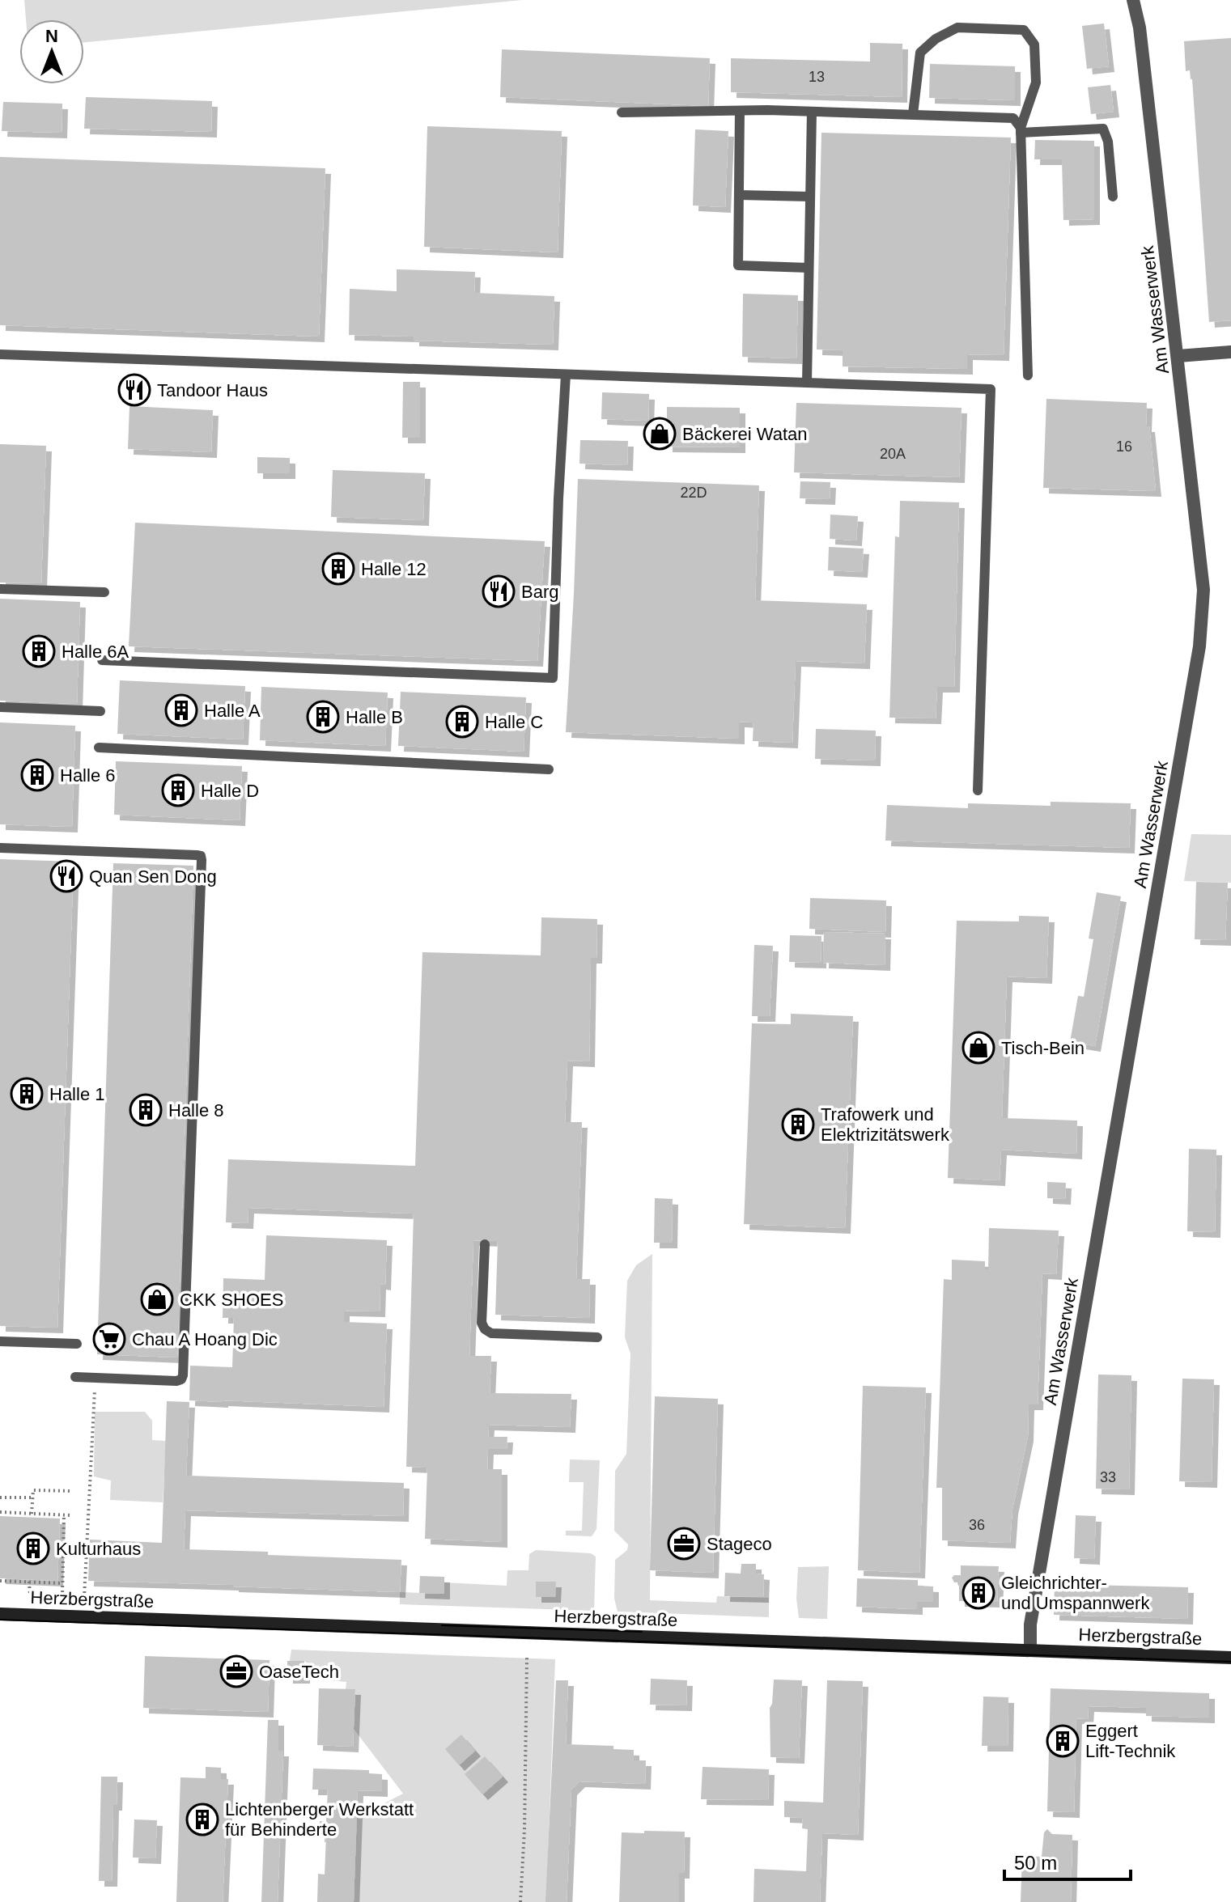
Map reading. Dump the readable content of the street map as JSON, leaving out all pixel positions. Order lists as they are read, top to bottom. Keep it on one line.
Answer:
{"streets":{"street":["Am Wasserwerk","Herzbergstraße"]},"crossings":[["Am Wasserwerk","Herzbergstraße"]],"places":{"restaurant":["Tandoor Haus","Barg","Quan Sen Dong"],"shop":["Bäckerei Watan","Tisch-Bein","CKK SHOES"],"building":["Halle 12","Halle 6A","Halle A","Halle B","Halle C","Halle 6","Halle D","Halle 1","Halle 8","Trafowerk und Elektrizitätswerk","Kulturhaus","Gleichrichter- und Umspannwerk","Eggert Lift-Technik","Lichtenberger Werkstatt für Behinderte"],"supermarket":["Chau A Hoang Dic"],"office":["Stageco","OaseTech"]},"house_numbers":["13","16","20A","22D","33","36"],"scale_bar":"50 m","north":"top"}
